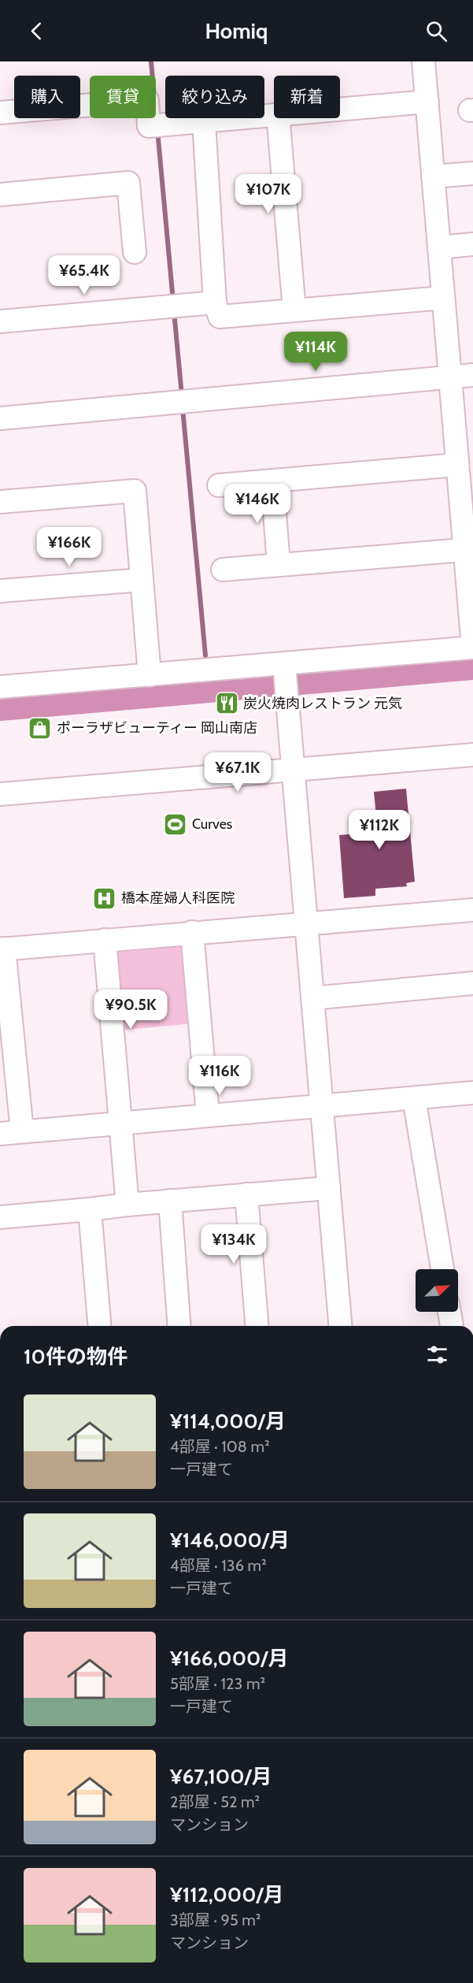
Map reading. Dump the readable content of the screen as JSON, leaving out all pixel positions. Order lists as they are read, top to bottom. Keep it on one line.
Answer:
{"places":{"restaurant":["炭火焼肉レストラン 元気"],"shop":["ポーラザビューティー 岡山南店"],"sports":["Curves"],"hospital":["橋本産婦人科医院"]},"north":"top right","page":{"header":"Homiq","chip":["購入","賃貸","絞り込み","新着"],"price":["¥107K","¥65.4K","¥114K","¥146K","¥166K","¥67.1K","¥112K","¥90.5K","¥116K","¥134K"],"heading":"10件の物件","list":[{"name":"¥114,000/月","note":"4部屋 · 108 m² · 一戸建て"},{"name":"¥146,000/月","note":"4部屋 · 136 m² · 一戸建て"},{"name":"¥166,000/月","note":"5部屋 · 123 m² · 一戸建て"},{"name":"¥67,100/月","note":"2部屋 · 52 m² · マンション"},{"name":"¥112,000/月","note":"3部屋 · 95 m² · マンション"}]}}
